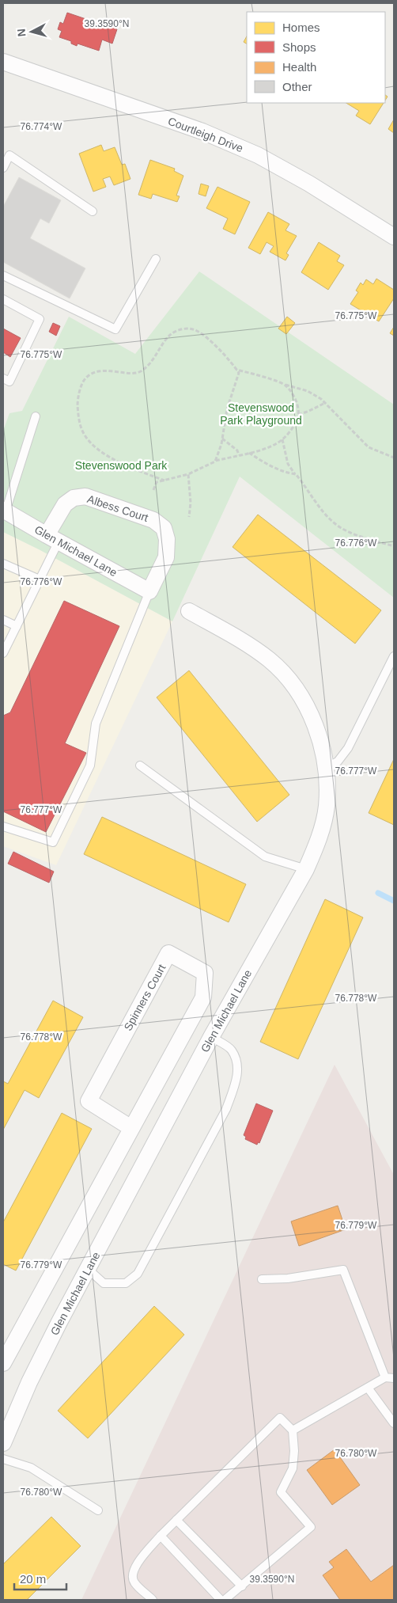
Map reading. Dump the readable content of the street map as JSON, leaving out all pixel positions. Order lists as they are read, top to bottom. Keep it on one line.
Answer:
{"streets":{"street":["Courtleigh Drive","Albess Court","Glen Michael Lane","Spinners Court"]},"crossings":[["Albess Court","Glen Michael Lane"]],"parks":["Stevenswood Park Playground","Stevenswood Park"],"legend":["Homes","Shops","Health","Other"],"scale_bar":"20 m","north":"left","coordinates":["39.3590°N","76.774°W","76.775°W","76.776°W","76.777°W","76.778°W","76.779°W","76.780°W"]}
